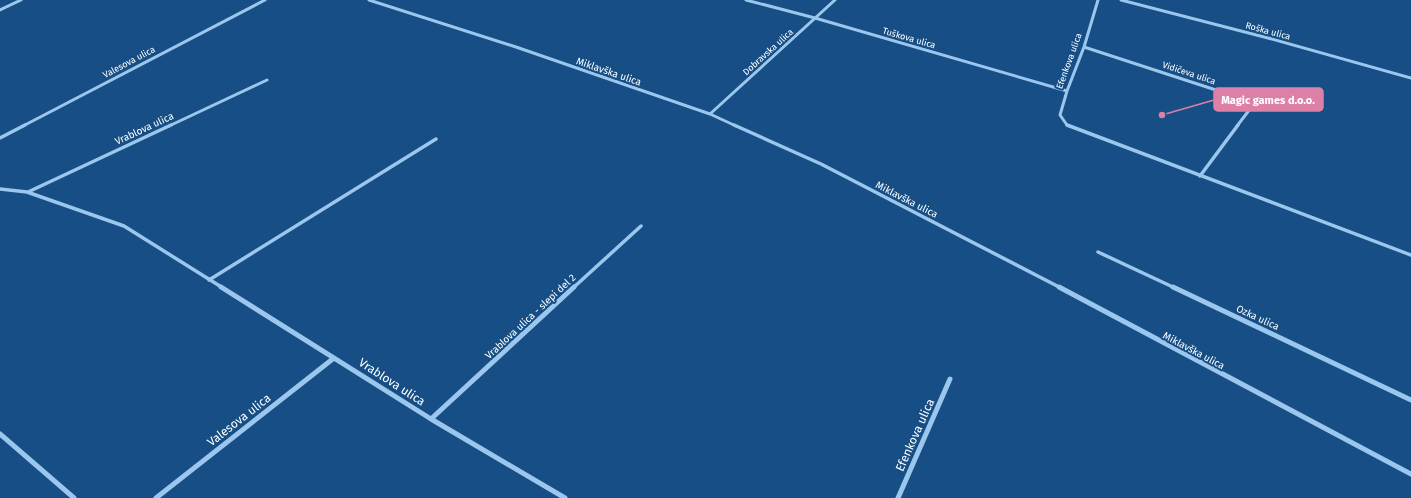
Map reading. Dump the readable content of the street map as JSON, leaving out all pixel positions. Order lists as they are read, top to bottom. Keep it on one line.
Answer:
{"streets":{"street":["Roška ulica","Tuškova ulica","Dobravska ulica","Efenkova ulica","Valesova ulica","Miklavška ulica","Vidičeva ulica","Vrablova ulica","Vrablova ulica - slepi del 2","Ozka ulica"]},"crossings":[["Tuškova ulica","Dobravska ulica"],["Tuškova ulica","Efenkova ulica"],["Dobravska ulica","Miklavška ulica"],["Efenkova ulica","Vidičeva ulica"],["Valesova ulica","Vrablova ulica"],["Vrablova ulica","Vrablova ulica - slepi del 2"]],"places":["Magic games d.o.o."]}
